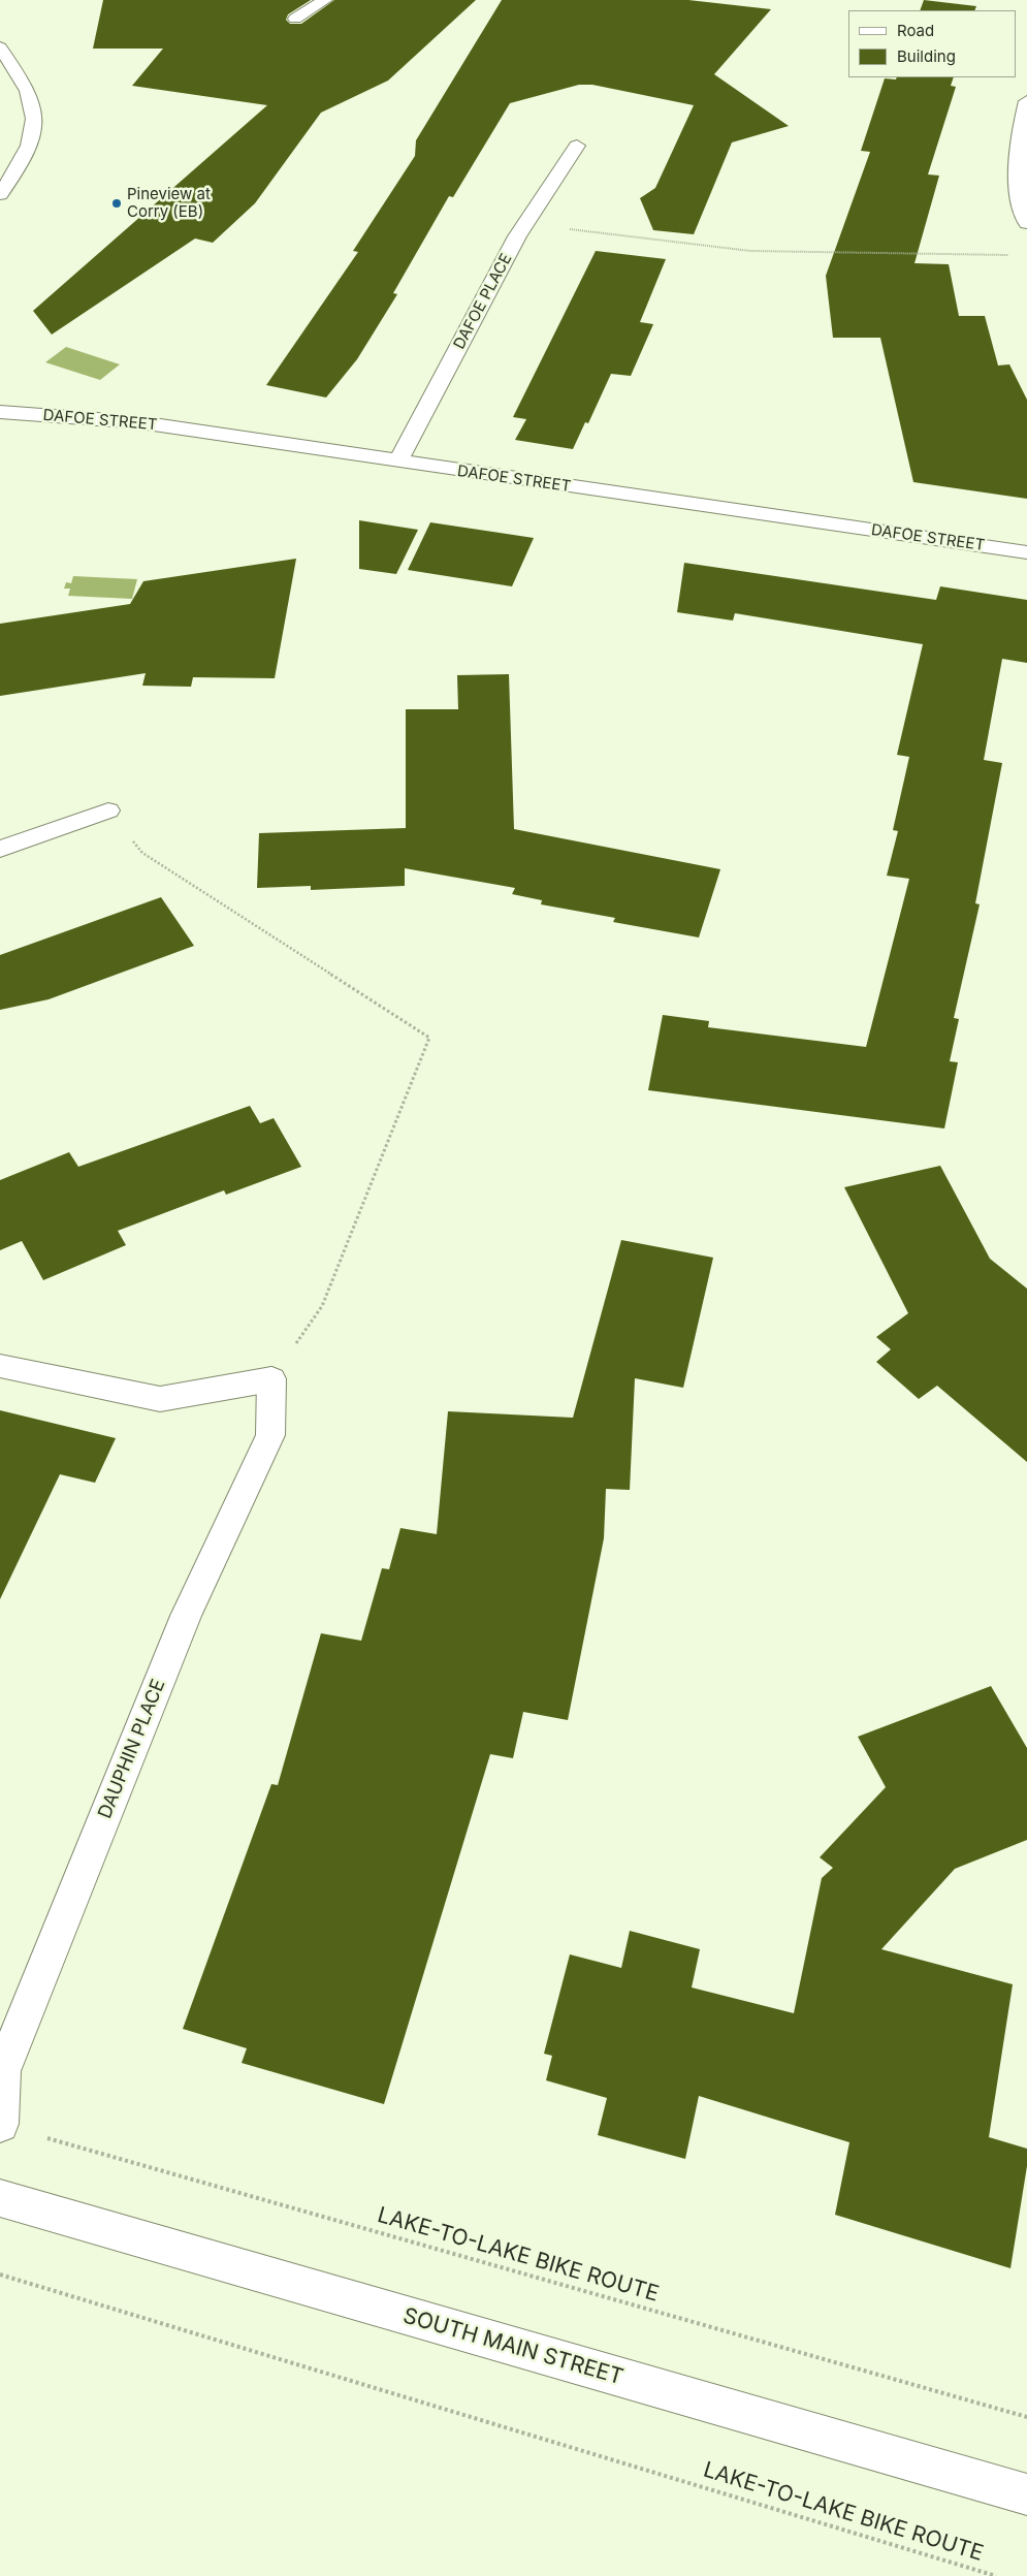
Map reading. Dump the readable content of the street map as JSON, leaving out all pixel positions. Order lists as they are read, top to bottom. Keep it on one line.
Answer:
{"streets":{"street":["DAFOE PLACE","DAFOE STREET","DAUPHIN PLACE","SOUTH MAIN STREET"],"path":["LAKE-TO-LAKE BIKE ROUTE"]},"crossings":[["DAFOE PLACE","DAFOE STREET"]],"places":["Pineview at Corry (EB)"],"legend":["Road","Building"]}
